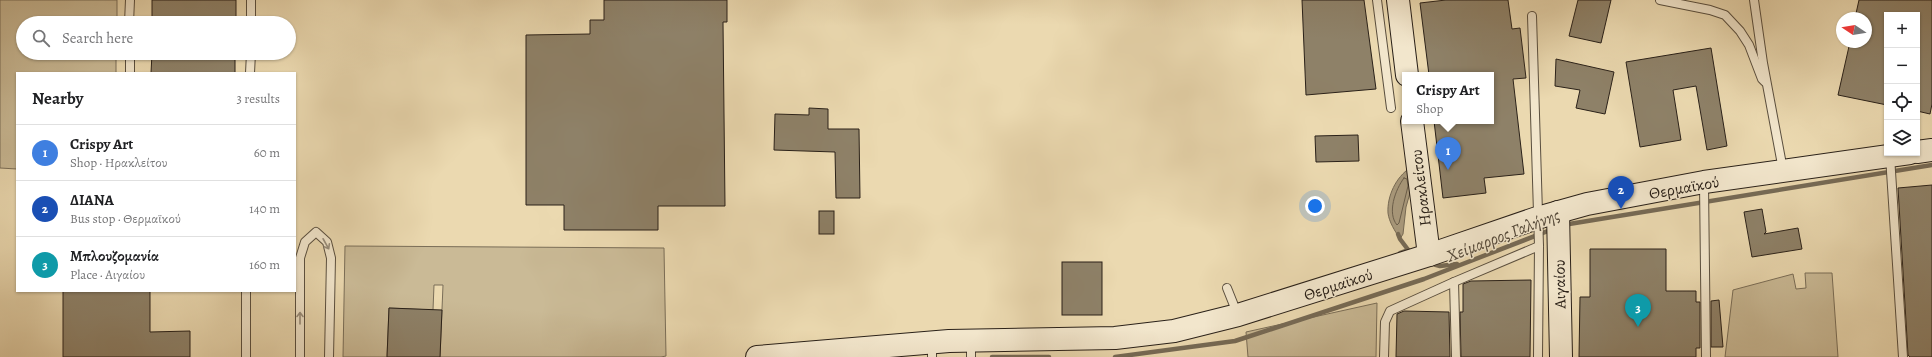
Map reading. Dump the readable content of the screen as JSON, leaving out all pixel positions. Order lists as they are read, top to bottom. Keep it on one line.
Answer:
{"streets":{"street":["Θερμαϊκού","Ηρακλείτου","Αιγαίου"]},"crossings":[["Θερμαϊκού","Ηρακλείτου"],["Θερμαϊκού","Αιγαίου"]],"water":["Χείμαρρος Γαλήνης"],"north":"left","page":{"map_buttons":["+","−"],"search":"Search here","popup":["Crispy Art","Shop"],"heading":["Nearby","3 results"],"list":[{"mark":"1","name":"Crispy Art","note":"Shop · Ηρακλείτου","value":"60 m"},{"mark":"2","name":"ΔΙΑΝΑ","note":"Bus stop · Θερμαϊκού","value":"140 m"},{"mark":"3","name":"Μπλουζομανία","note":"Place · Αιγαίου","value":"160 m"}],"pins":["1","2","3"]}}
